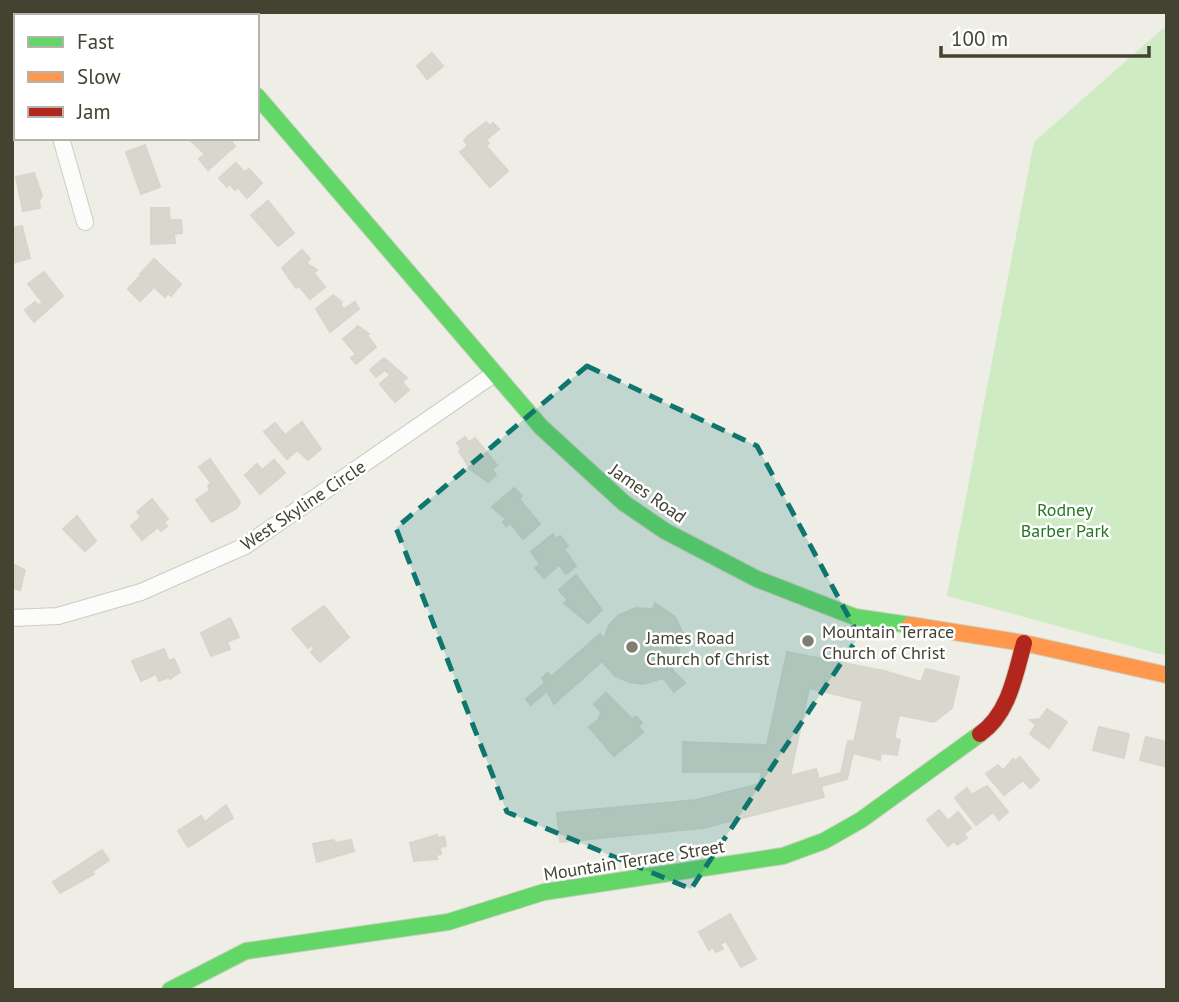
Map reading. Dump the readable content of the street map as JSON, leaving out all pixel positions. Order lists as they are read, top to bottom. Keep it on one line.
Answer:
{"streets":{"main road":["James Road","Mountain Terrace Street"],"street":["West Skyline Circle"]},"crossings":[["James Road","West Skyline Circle"],["James Road","Mountain Terrace Street"]],"parks":["Rodney Barber Park"],"places":["Mountain Terrace Church of Christ","James Road Church of Christ"],"legend":["Fast","Slow","Jam"],"scale_bar":"100 m"}
